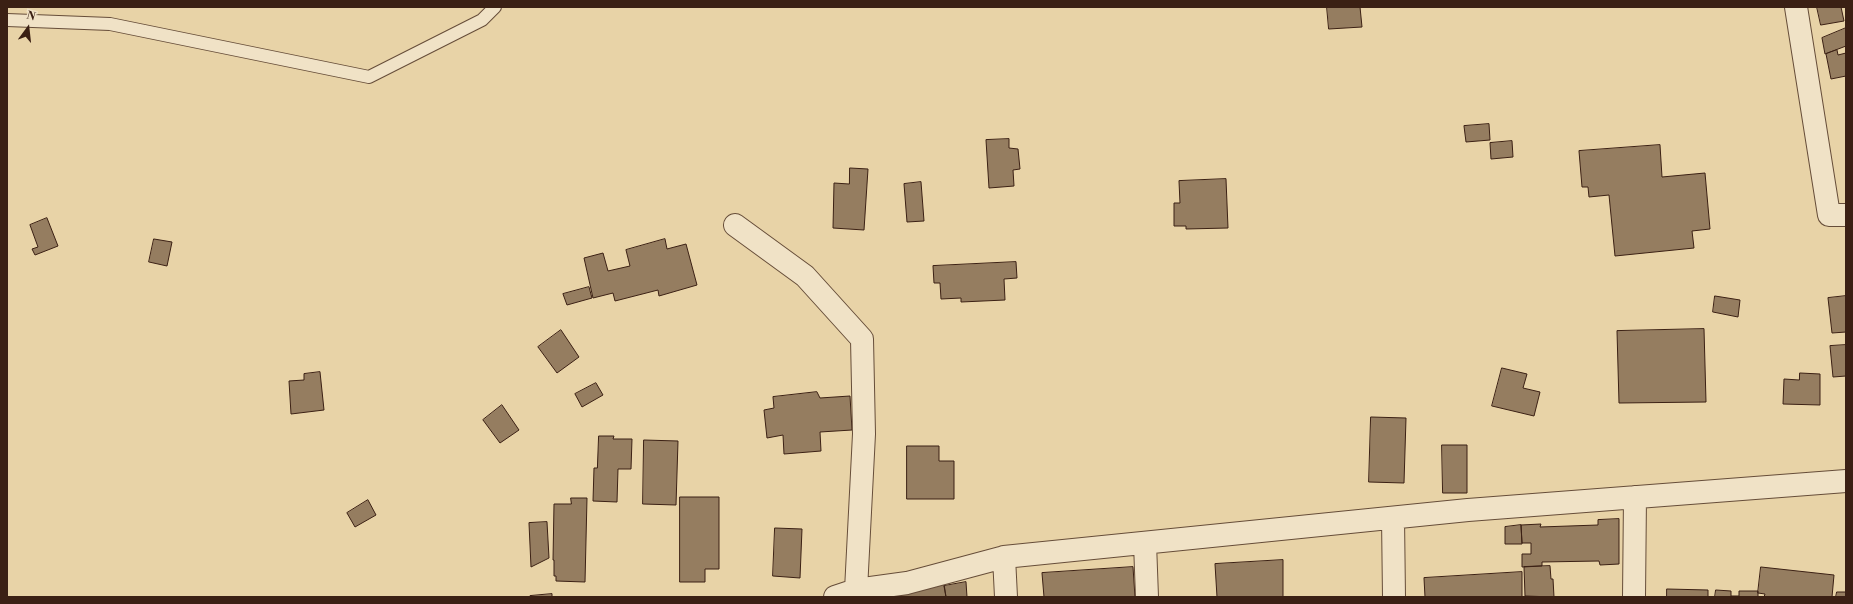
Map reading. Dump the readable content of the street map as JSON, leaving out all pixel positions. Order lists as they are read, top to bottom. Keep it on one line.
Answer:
{"north":"top"}
